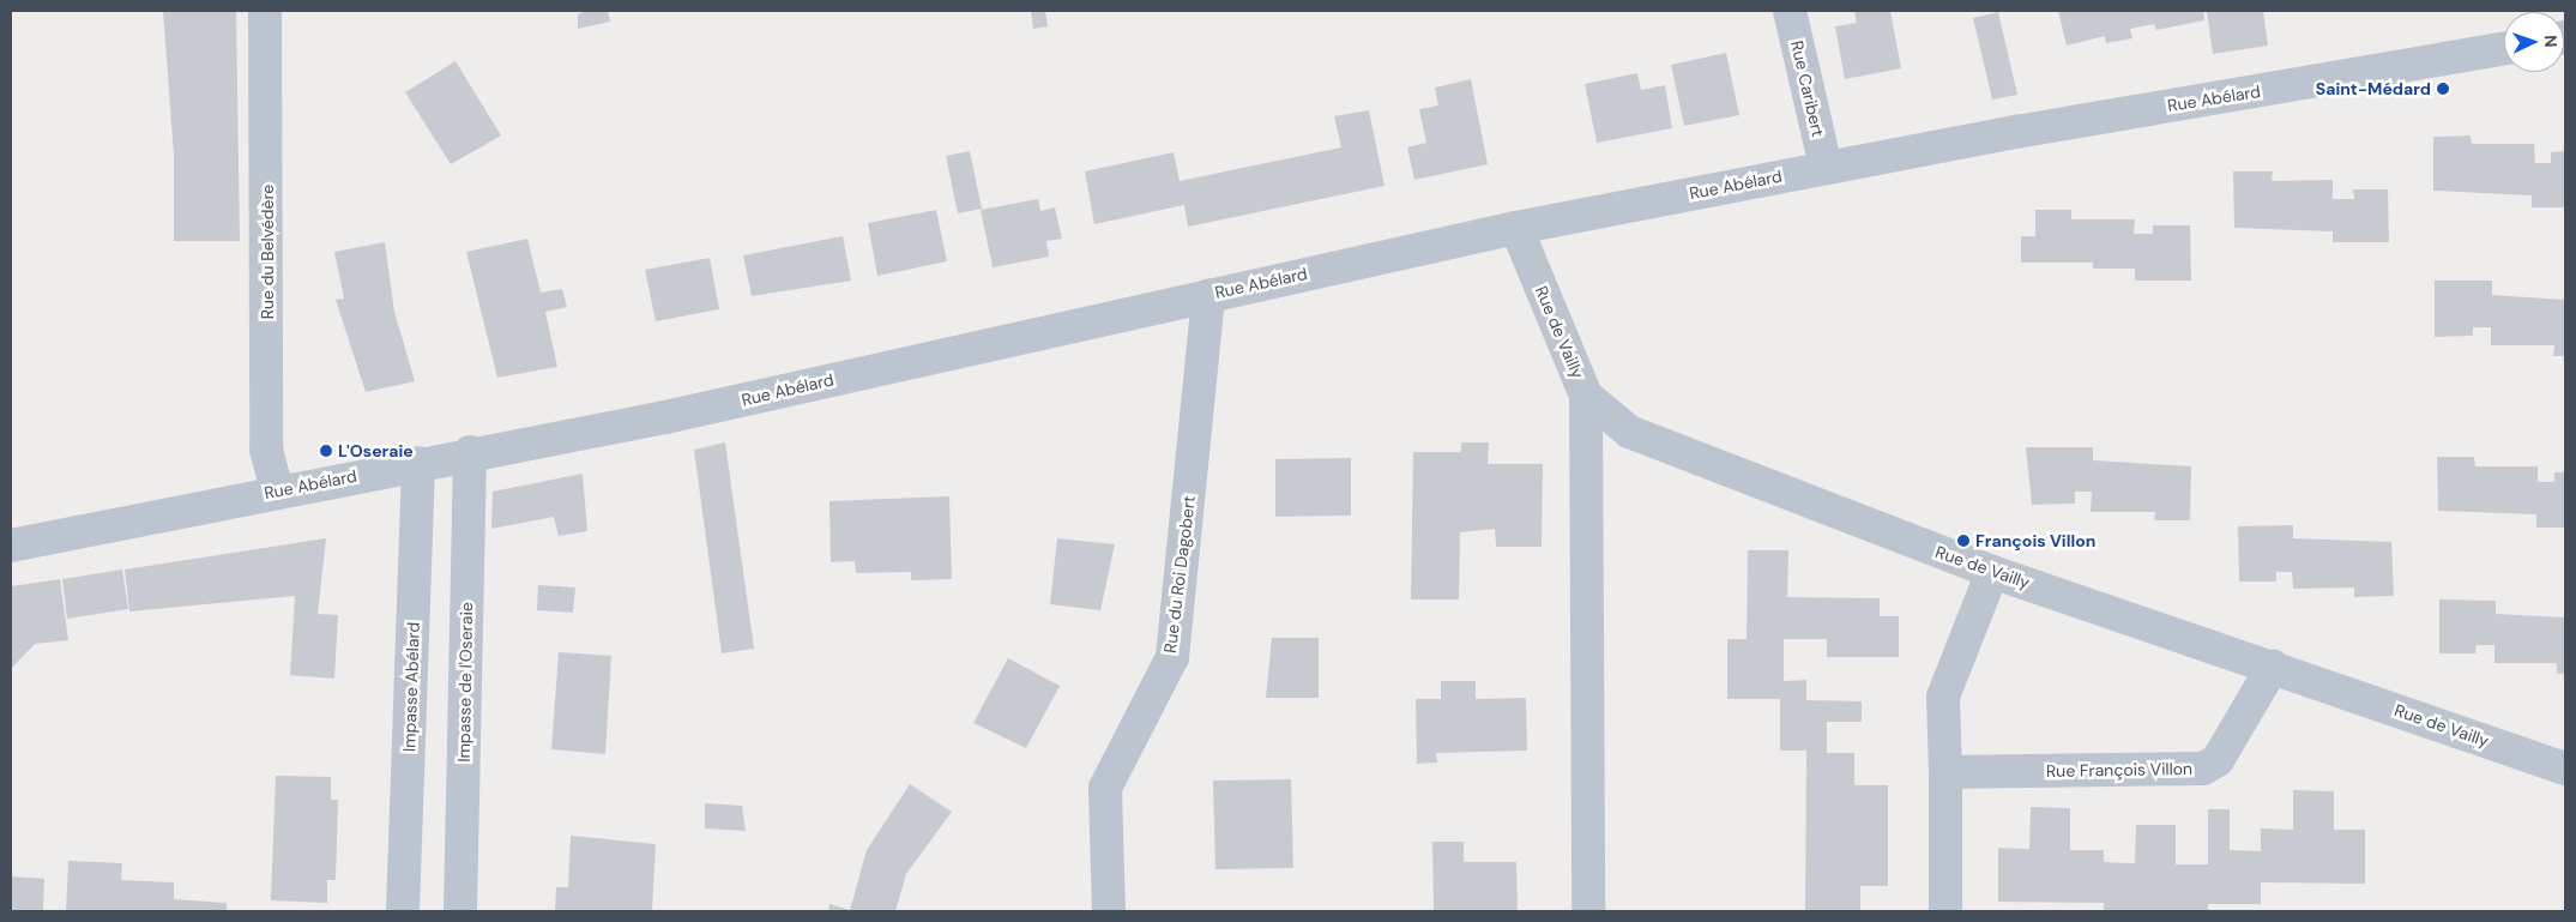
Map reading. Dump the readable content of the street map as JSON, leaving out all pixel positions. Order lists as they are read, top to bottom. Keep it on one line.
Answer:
{"streets":{"street":["Rue Caribert","Rue Abélard","Rue du Belvédère","Rue de Vailly","Rue du Roi Dagobert","Impasse de l'Oseraie","Impasse Abélard","Rue François Villon"]},"crossings":[["Rue Caribert","Rue Abélard"],["Rue Abélard","Rue du Belvédère"],["Rue Abélard","Rue de Vailly"],["Rue Abélard","Rue du Roi Dagobert"],["Rue Abélard","Impasse de l'Oseraie"],["Rue Abélard","Impasse Abélard"],["Rue de Vailly","Rue François Villon"]],"places":["Saint-Médard","L'Oseraie","François Villon"],"north":"right"}
